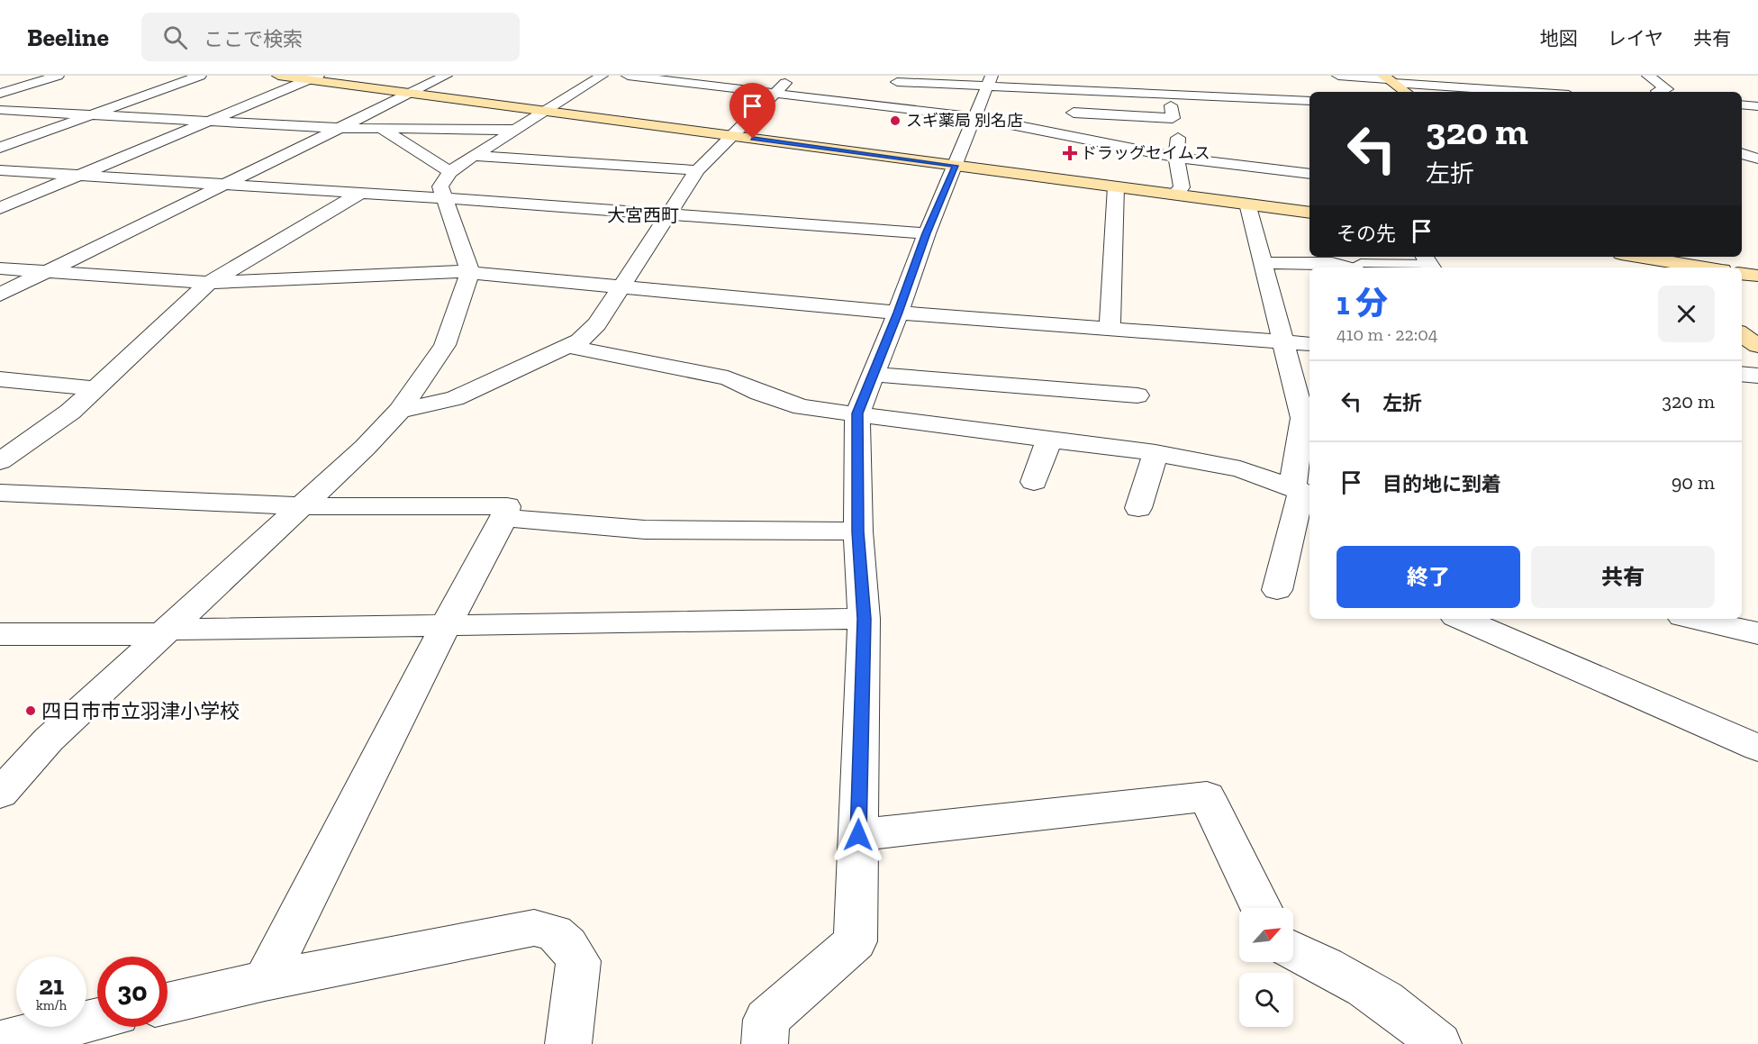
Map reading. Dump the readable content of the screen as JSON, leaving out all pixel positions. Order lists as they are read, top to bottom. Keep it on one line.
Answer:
{"districts":["大宮西町"],"places":{"other":["スギ薬局 別名店","四日市市立羽津小学校"],"health":["ドラッグセイムス"]},"north":"top right","page":{"header":"Beeline","search":"ここで検索","nav":["地図","レイヤ","共有"],"turn":["320 m","左折"],"then":"その先","heading":["1 分","410 m · 22:04"],"list":[{"name":"左折","value":"320 m"},{"name":"目的地に到着","value":"90 m"}],"buttons":["終了","共有"],"speed":"21 km/h","limit":"30"}}
